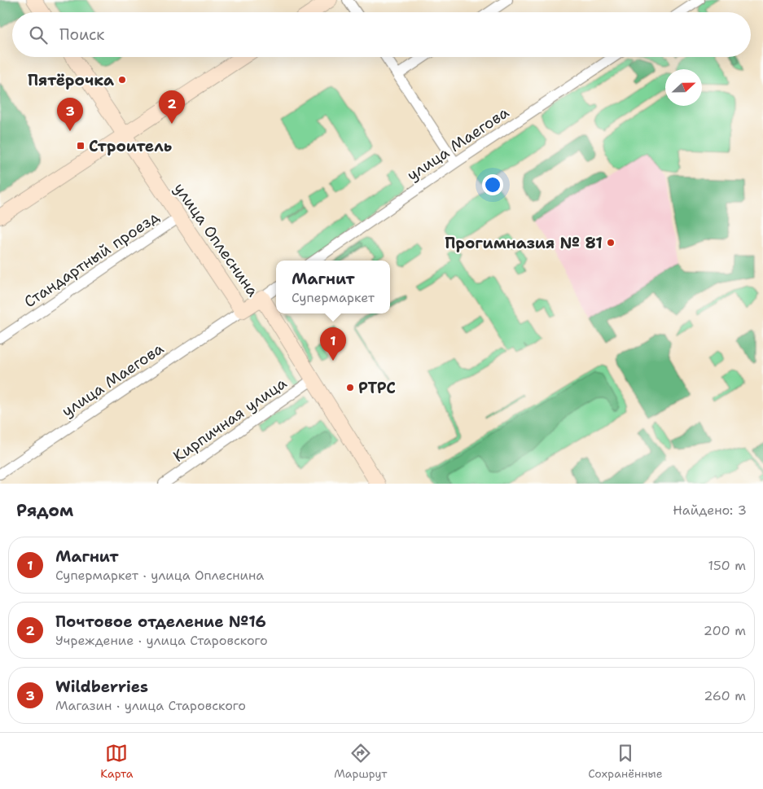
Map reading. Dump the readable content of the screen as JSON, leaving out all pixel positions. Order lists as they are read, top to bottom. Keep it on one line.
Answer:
{"streets":{"street":["улица Маегова","улица Оплеснина","Стандартный проезд","Кирпичная улица"]},"crossings":[["улица Маегова","улица Оплеснина"],["улица Оплеснина","Стандартный проезд"],["улица Оплеснина","Кирпичная улица"]],"places":{"other":["Пятёрочка","Прогимназия № 81","РТРС"],"transit":["Строитель"]},"north":"right","page":{"search":"Поиск","pins":["2","3","1"],"popup":["Магнит","Супермаркет"],"heading":["Рядом","Найдено: 3"],"list":[{"mark":"1","name":"Магнит","note":"Супермаркет · улица Оплеснина","value":"150 m"},{"mark":"2","name":"Почтовое отделение №16","note":"Учреждение · улица Старовского","value":"200 m"},{"mark":"3","name":"Wildberries","note":"Магазин · улица Старовского","value":"260 m"}],"nav":["Карта","Маршрут","Сохранённые"]}}
